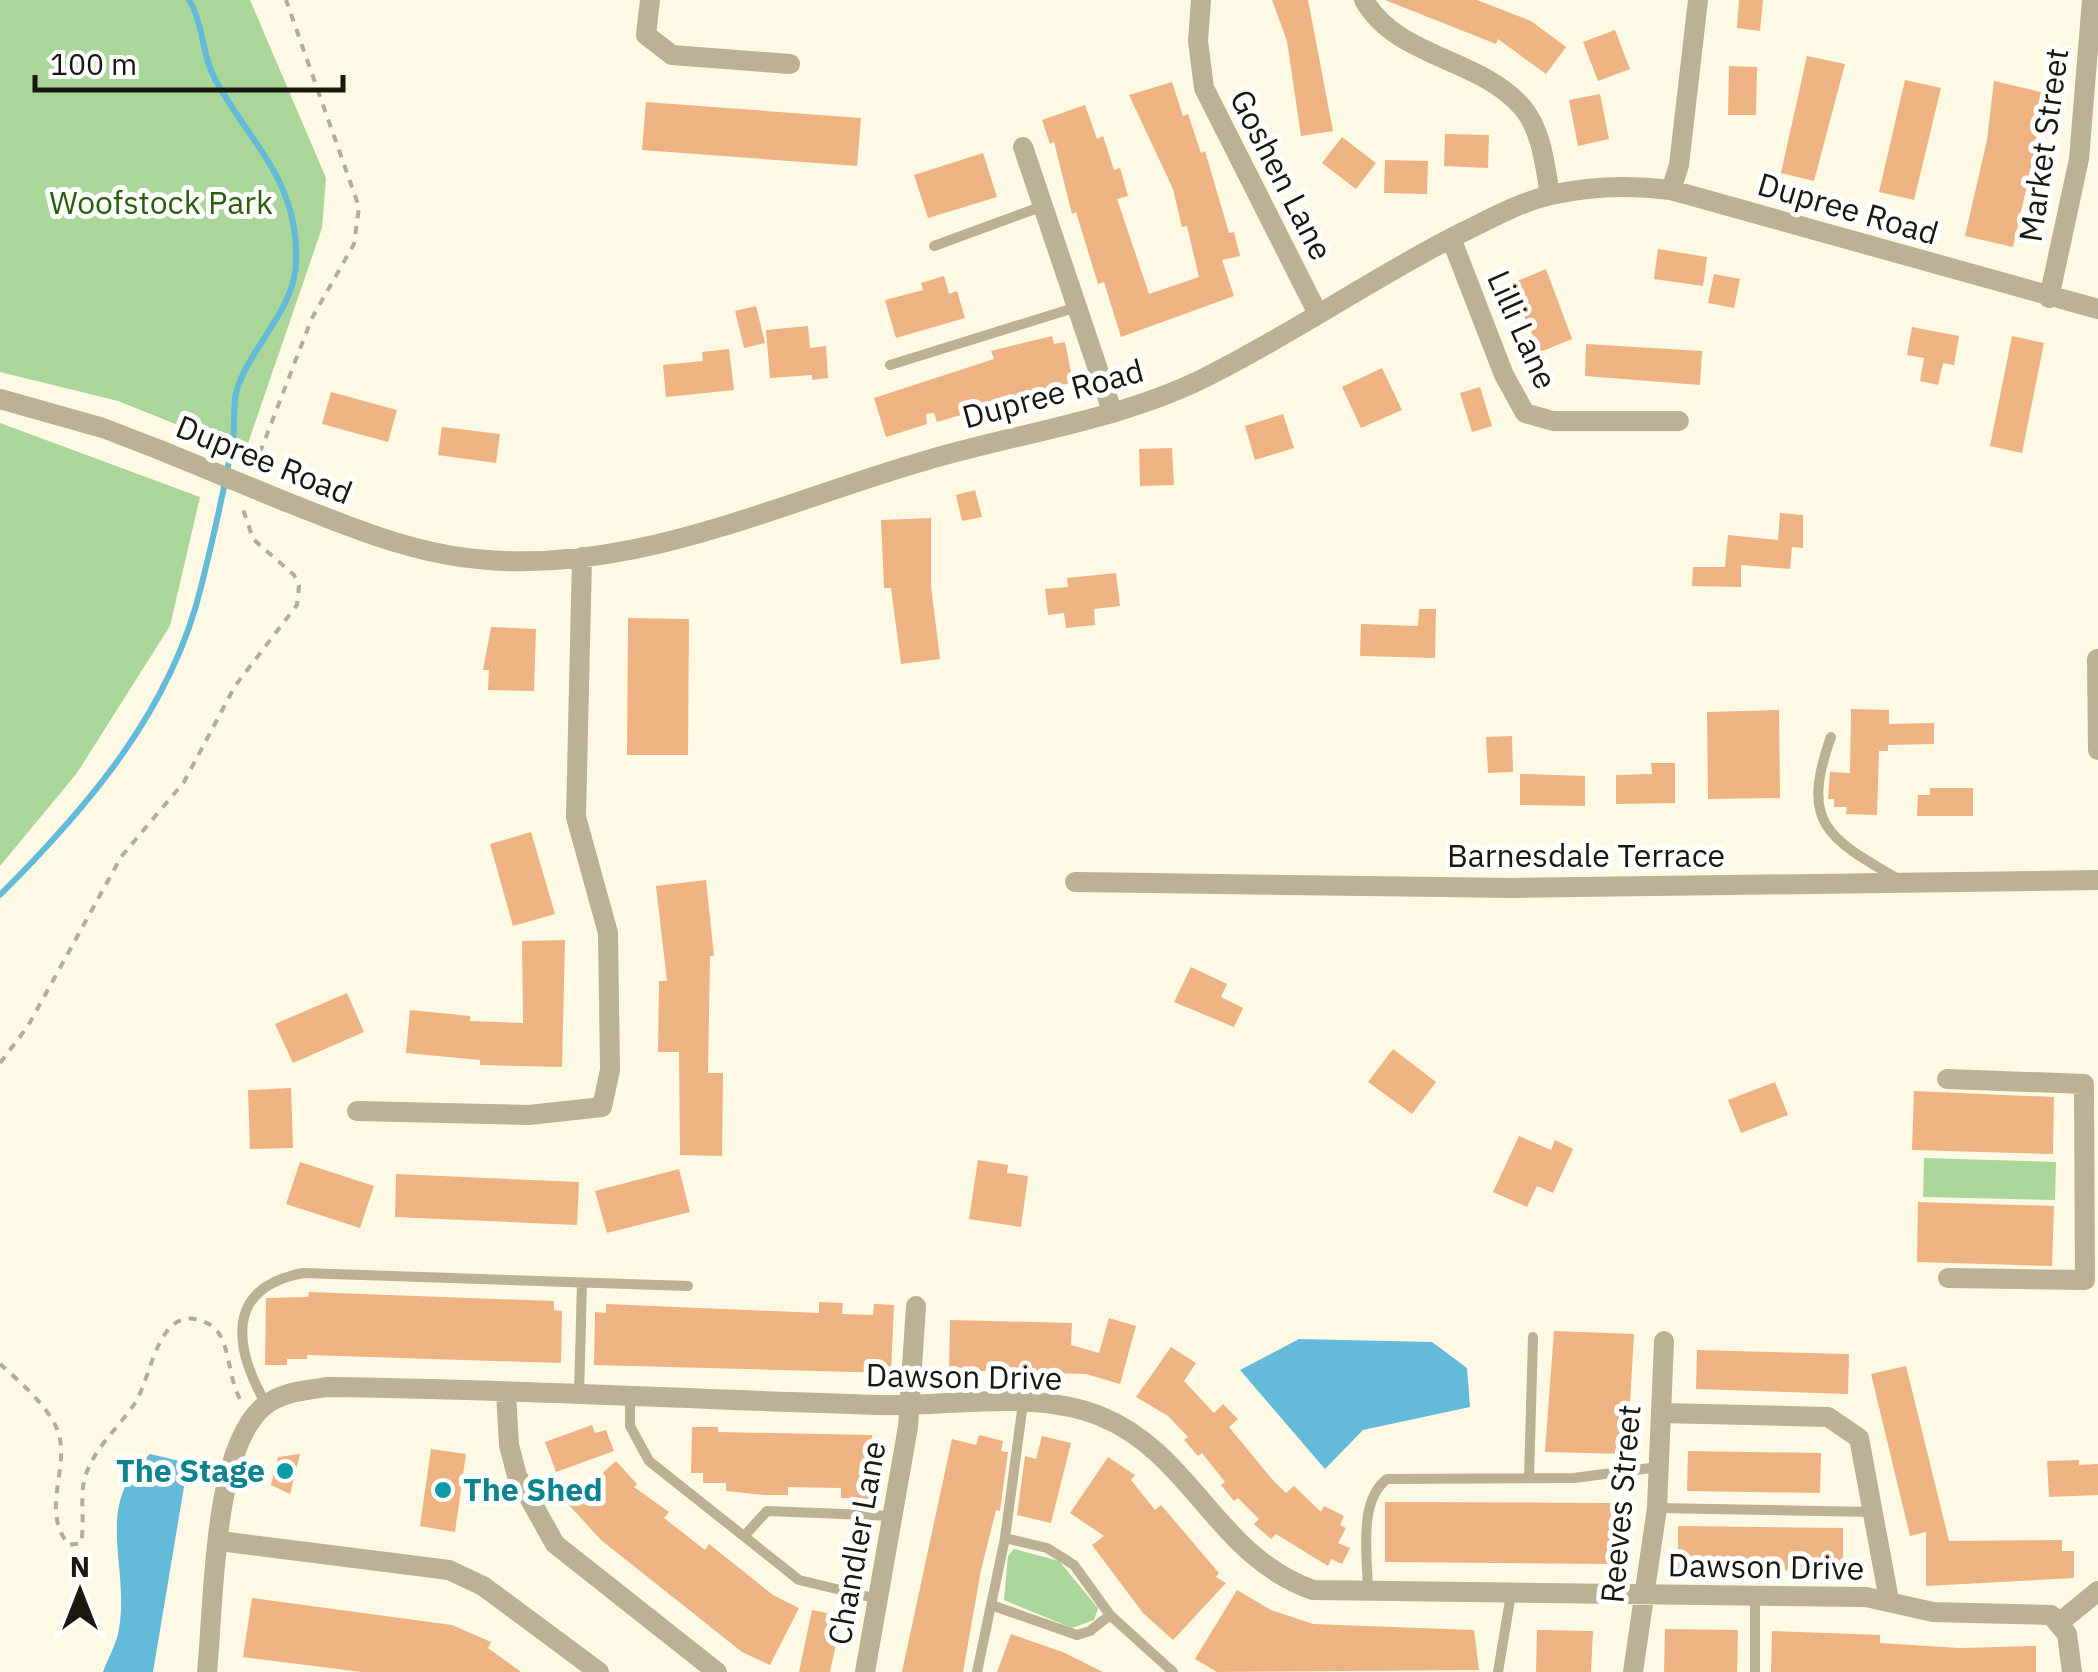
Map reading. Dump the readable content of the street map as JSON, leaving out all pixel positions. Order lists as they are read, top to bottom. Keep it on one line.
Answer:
{"streets":{"street":["Market Street","Goshen Lane","Dupree Road","Lilli Lane","Barnesdale Terrace","Dawson Drive","Reeves Street","Chandler Lane"]},"crossings":[["Market Street","Dupree Road"],["Goshen Lane","Dupree Road"],["Dupree Road","Lilli Lane"],["Dawson Drive","Reeves Street"],["Dawson Drive","Chandler Lane"]],"parks":["Woofstock Park"],"places":["The Stage","The Shed"],"scale_bar":"100 m","north":"top"}
